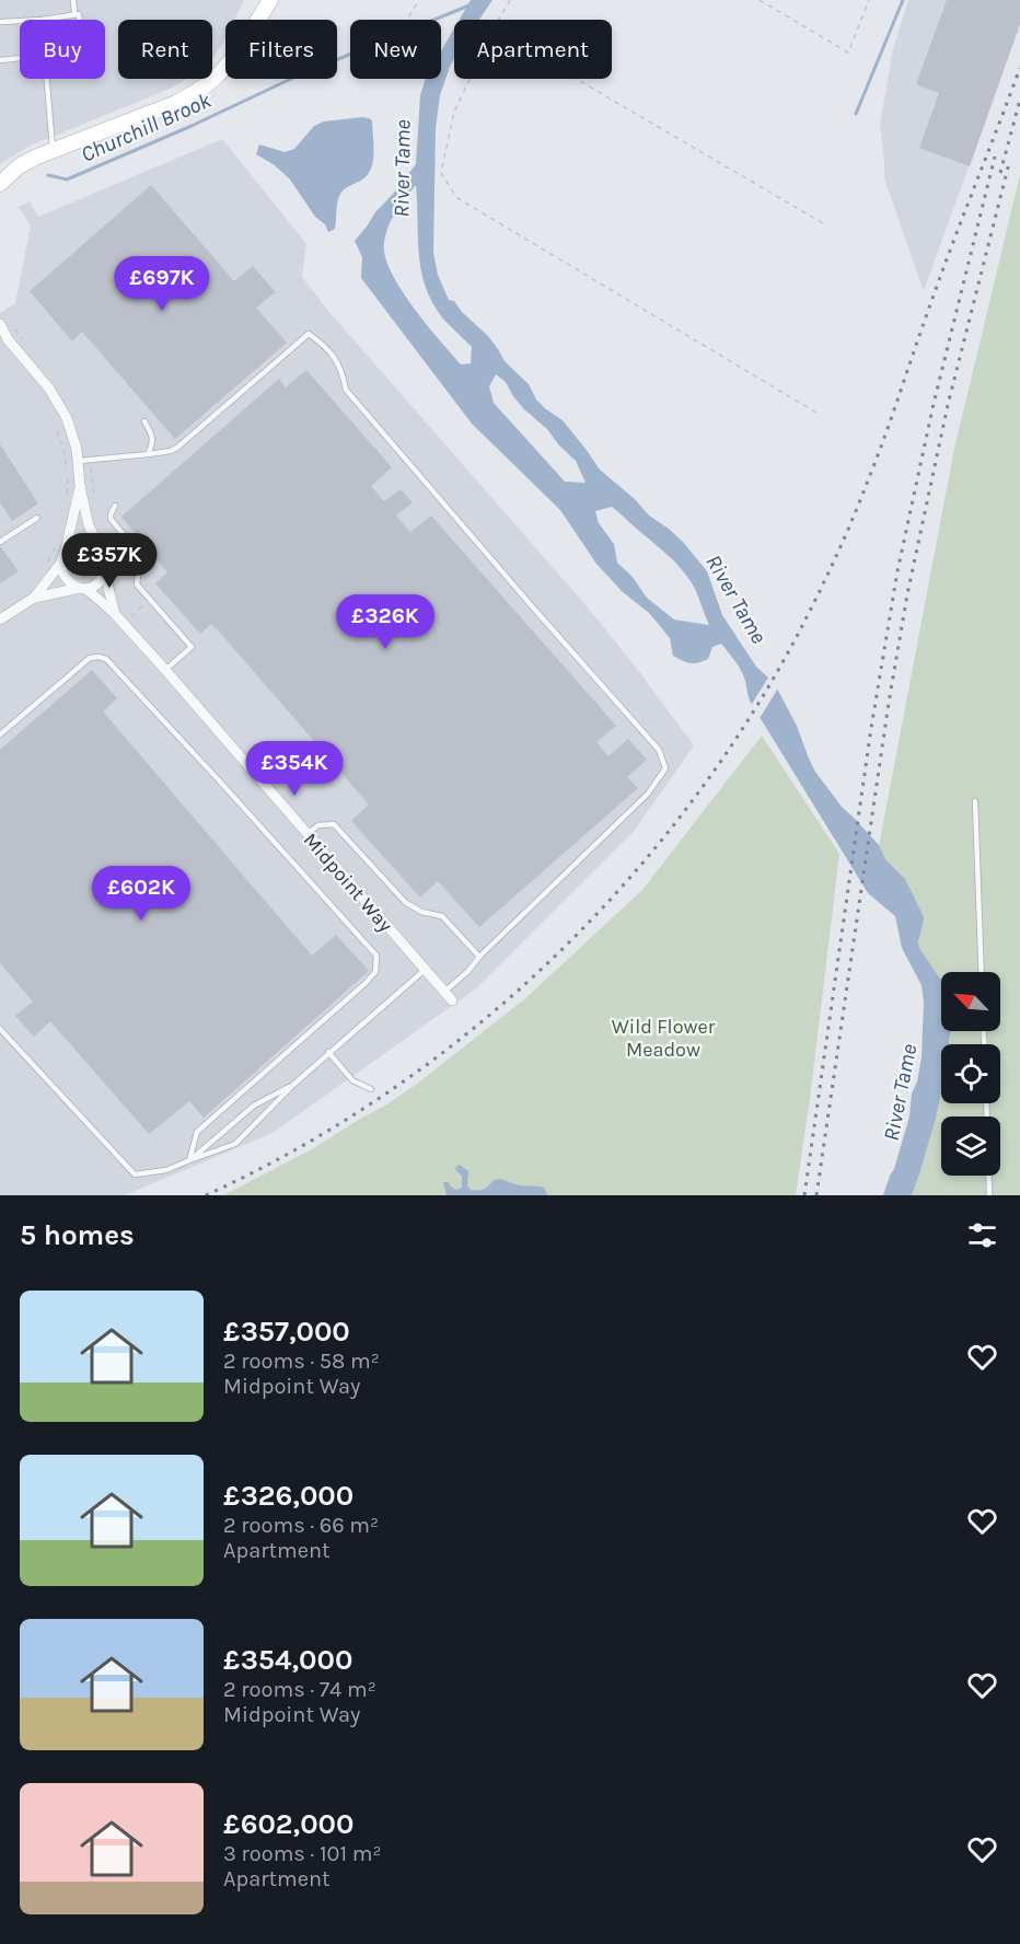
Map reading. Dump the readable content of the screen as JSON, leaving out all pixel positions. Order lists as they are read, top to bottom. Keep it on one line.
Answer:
{"streets":{"street":["Midpoint Way"]},"water":["Churchill Brook","River Tame"],"parks":["Wild Flower Meadow"],"north":"top left","page":{"chip":["Buy","Rent","Filters","New","Apartment"],"price":["£697K","£357K","£326K","£354K","£602K"],"heading":"5 homes","list":[{"name":"£357,000","note":"2 rooms · 58 m² · Midpoint Way"},{"name":"£326,000","note":"2 rooms · 66 m² · Apartment"},{"name":"£354,000","note":"2 rooms · 74 m² · Midpoint Way"},{"name":"£602,000","note":"3 rooms · 101 m² · Apartment"}]}}
